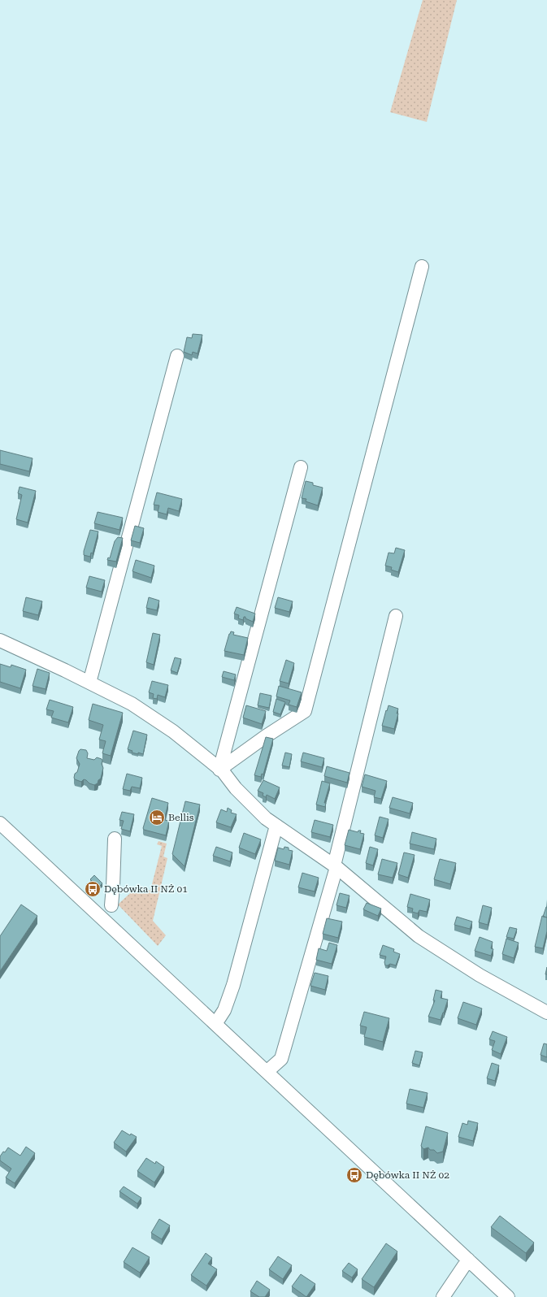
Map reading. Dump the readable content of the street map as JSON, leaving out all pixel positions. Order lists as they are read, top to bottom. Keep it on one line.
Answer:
{"places":{"hotel":["Bellis"],"bus stop":["Dębówka II NŻ 01","Dębówka II NŻ 02"]}}
